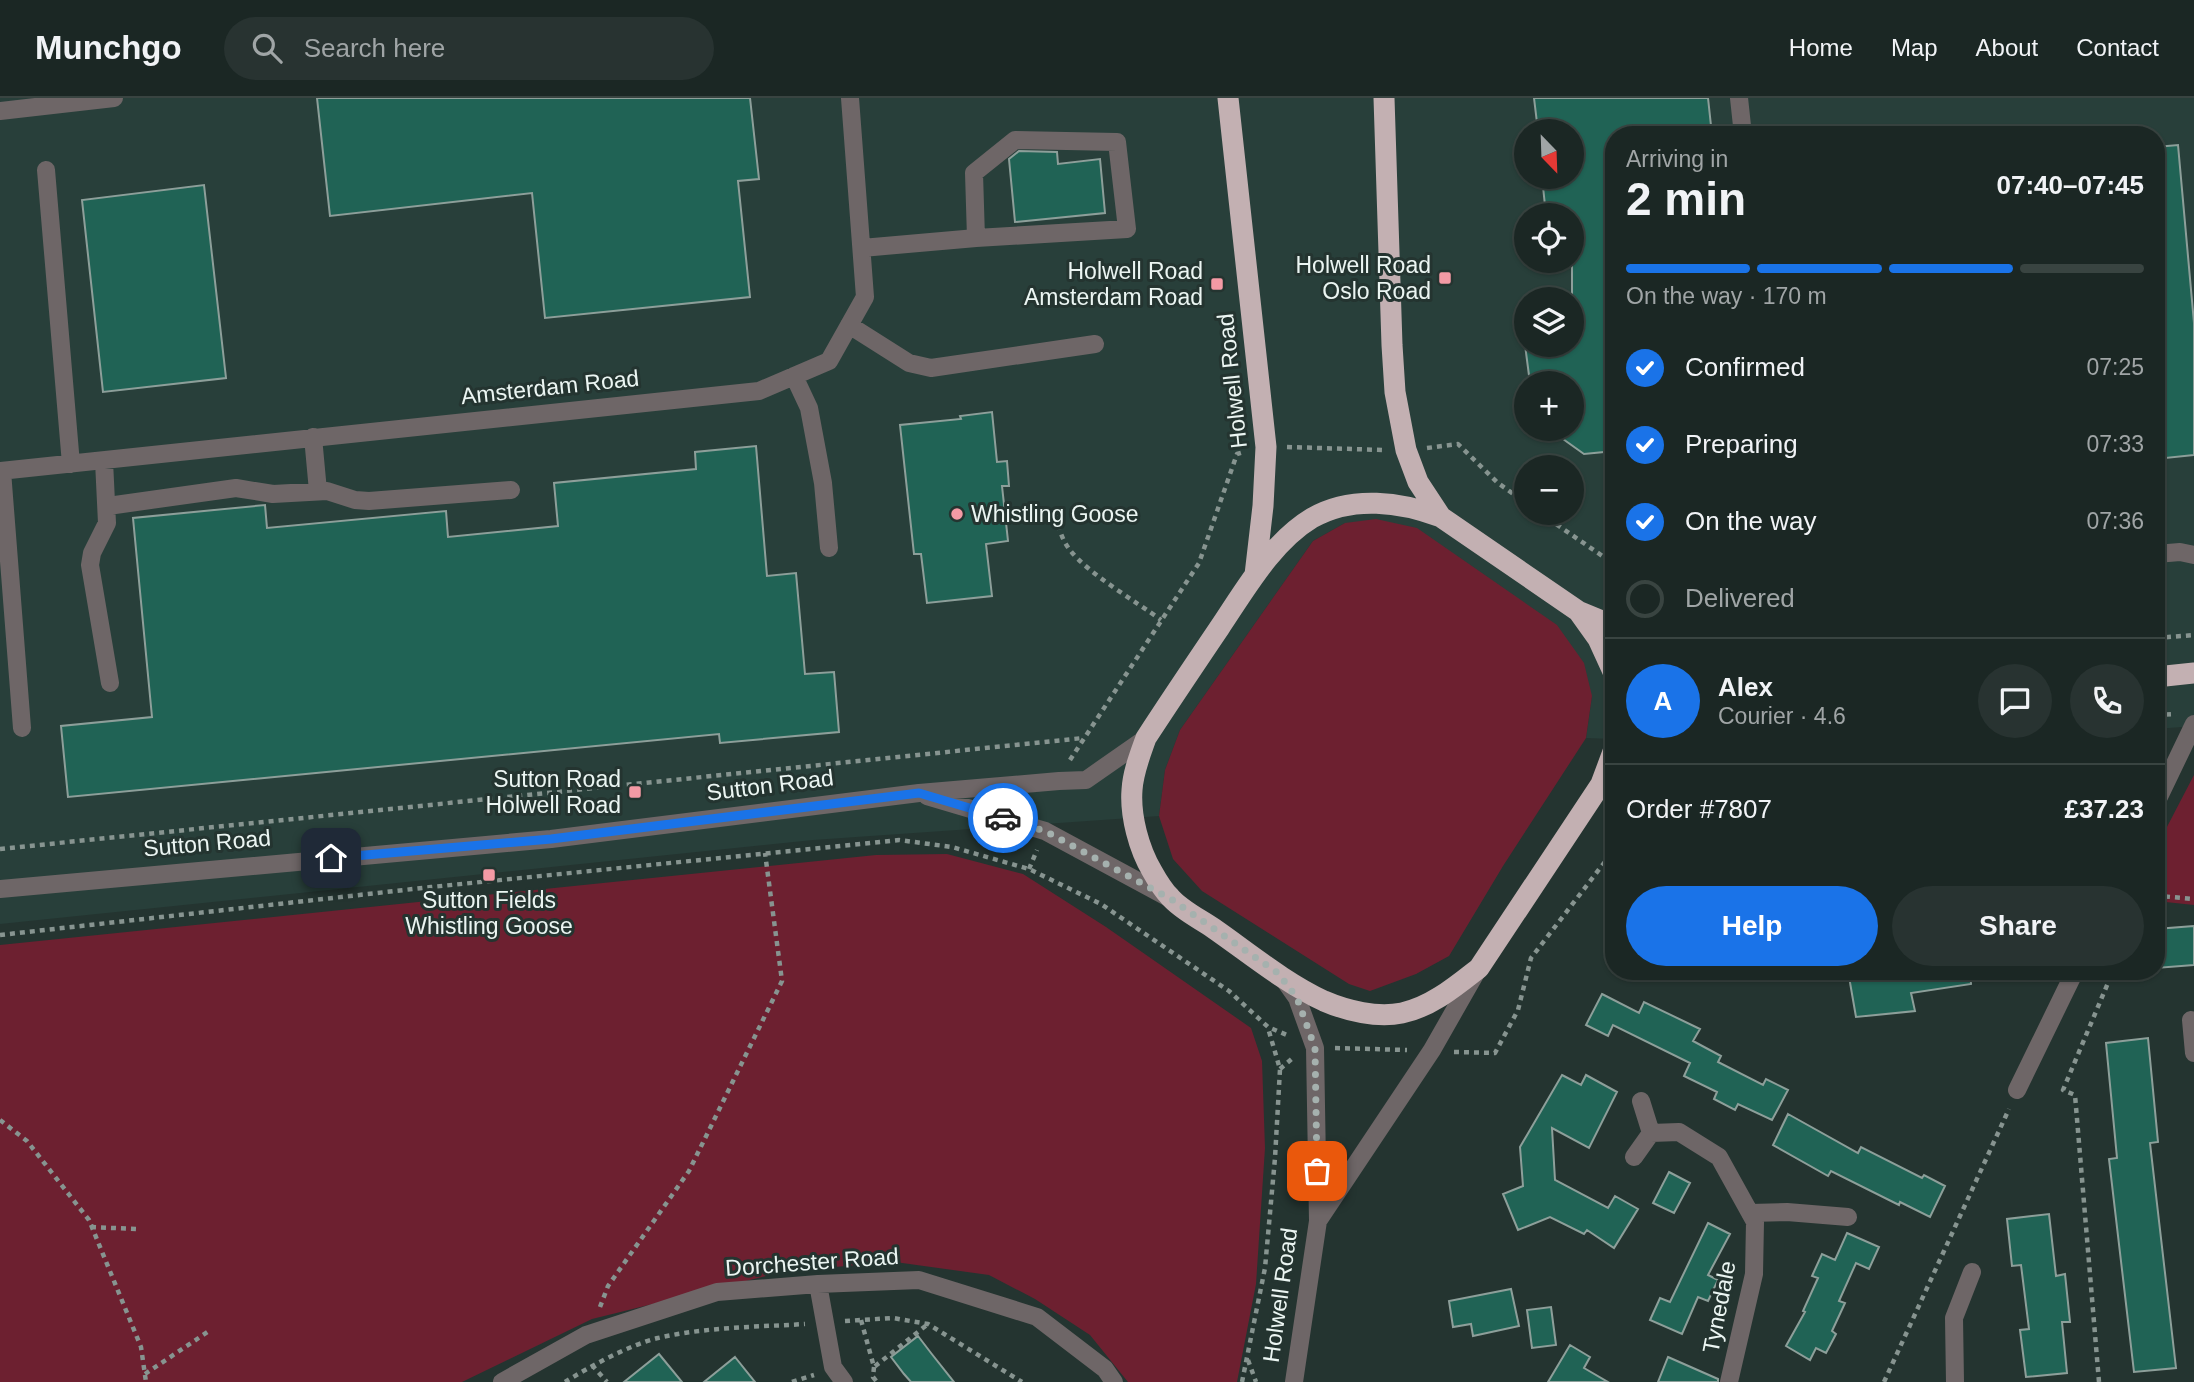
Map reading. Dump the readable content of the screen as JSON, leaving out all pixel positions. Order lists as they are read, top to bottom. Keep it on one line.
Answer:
{"streets":{"highway":["Holwell Road"],"street":["Amsterdam Road","Sutton Road","Dorchester Road","Tynedale"]},"places":{"transit":["Holwell Road Oslo Road","Holwell Road Amsterdam Road","Sutton Road Holwell Road","Sutton Fields Whistling Goose"],"other":["Whistling Goose"]},"north":"bottom right","page":{"header":"Munchgo","search":"Search here","nav":["Home","Map","About","Contact"],"map_buttons":["+","−"],"heading":["2 min","Arriving in","07:40–07:45"],"panel":["Alex","Courier · 4.6","Order #7807","£37.23"],"bar":"On the way · 170 m","list":[["Confirmed","07:25"],["Preparing","07:33"],["On the way","07:36"],"Delivered"],"round":"A","buttons":["Help","Share"]}}
